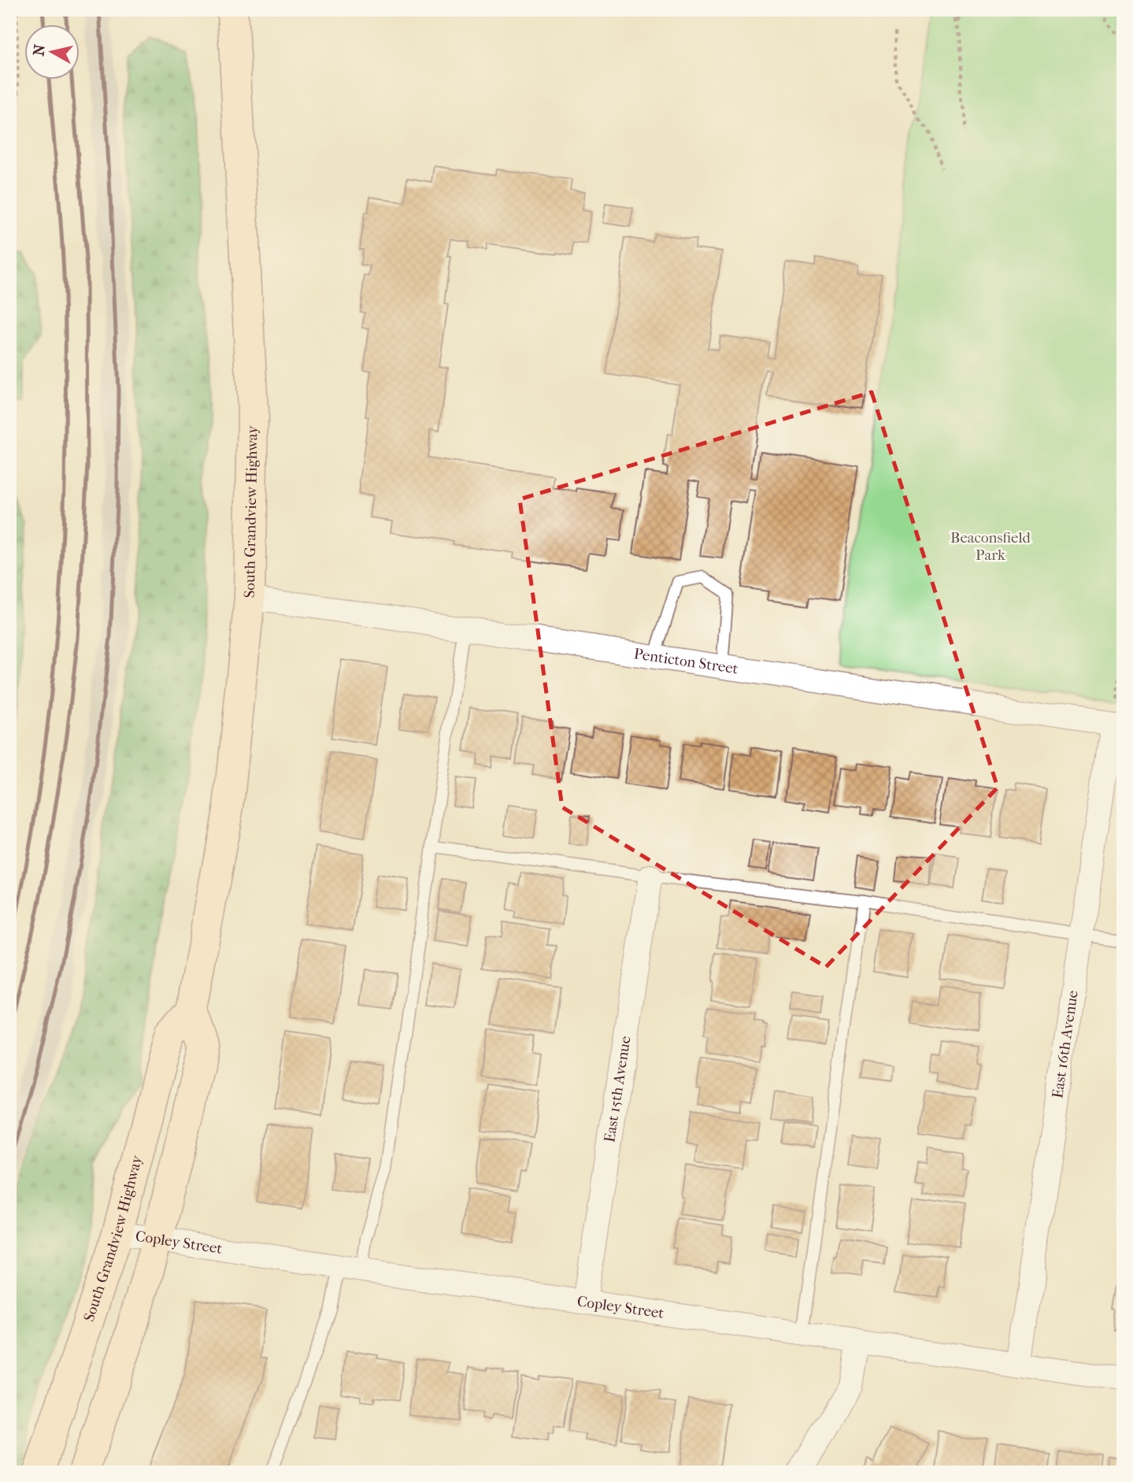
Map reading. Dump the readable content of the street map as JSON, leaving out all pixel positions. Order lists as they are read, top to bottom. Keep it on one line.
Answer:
{"streets":{"main road":["South Grandview Highway"],"street":["Penticton Street","East 16th Avenue","East 15th Avenue","Copley Street"]},"crossings":[["South Grandview Highway","Penticton Street"],["South Grandview Highway","Copley Street"],["Penticton Street","East 16th Avenue"],["East 16th Avenue","Copley Street"],["East 15th Avenue","Copley Street"]],"parks":["Beaconsfield Park"],"north":"left"}
